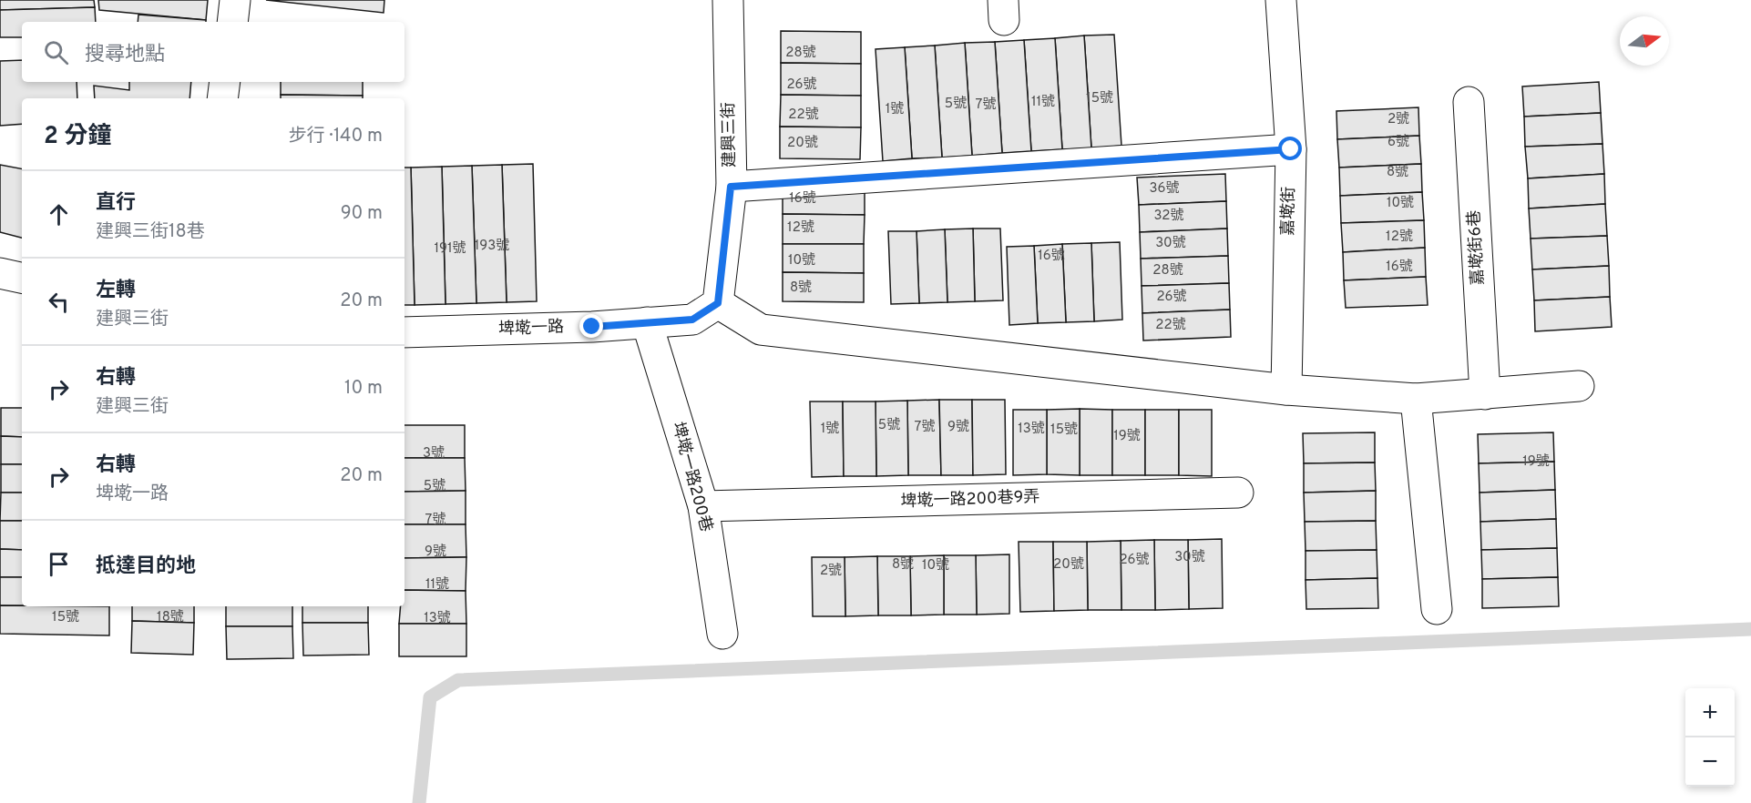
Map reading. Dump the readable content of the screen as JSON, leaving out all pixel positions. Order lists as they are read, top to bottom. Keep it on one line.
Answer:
{"streets":{"street":["建興三街","嘉墘街","嘉墘街6巷","埤墘一路","埤墘一路200巷","埤墘一路200巷9弄"]},"crossings":[["建興三街","埤墘一路"],["埤墘一路","埤墘一路200巷"],["埤墘一路200巷","埤墘一路200巷9弄"]],"house_numbers":["28號","26號","15號","11號","5號","7號","1號","22號","2號","6號","20號","8號","36號","16號","10號","32號","12號","12號","30號","193號","191號","16號","10號","16號","28號","8號","26號","22號","5號","7號","9號","1號","13號","15號","19號","3號","19號","5號","7號","9號","30號","26號","8號","20號","10號","2號","11號","15號","18號","13號"],"north":"right","page":{"search":"搜尋地點","heading":["2 分鐘","步行 · 140 m"],"list":[["直行","建興三街18巷","90 m"],["左轉","建興三街","20 m"],["右轉","建興三街","10 m"],["右轉","埤墘一路","20 m"],"抵達目的地"],"map_buttons":["+","−"]}}
